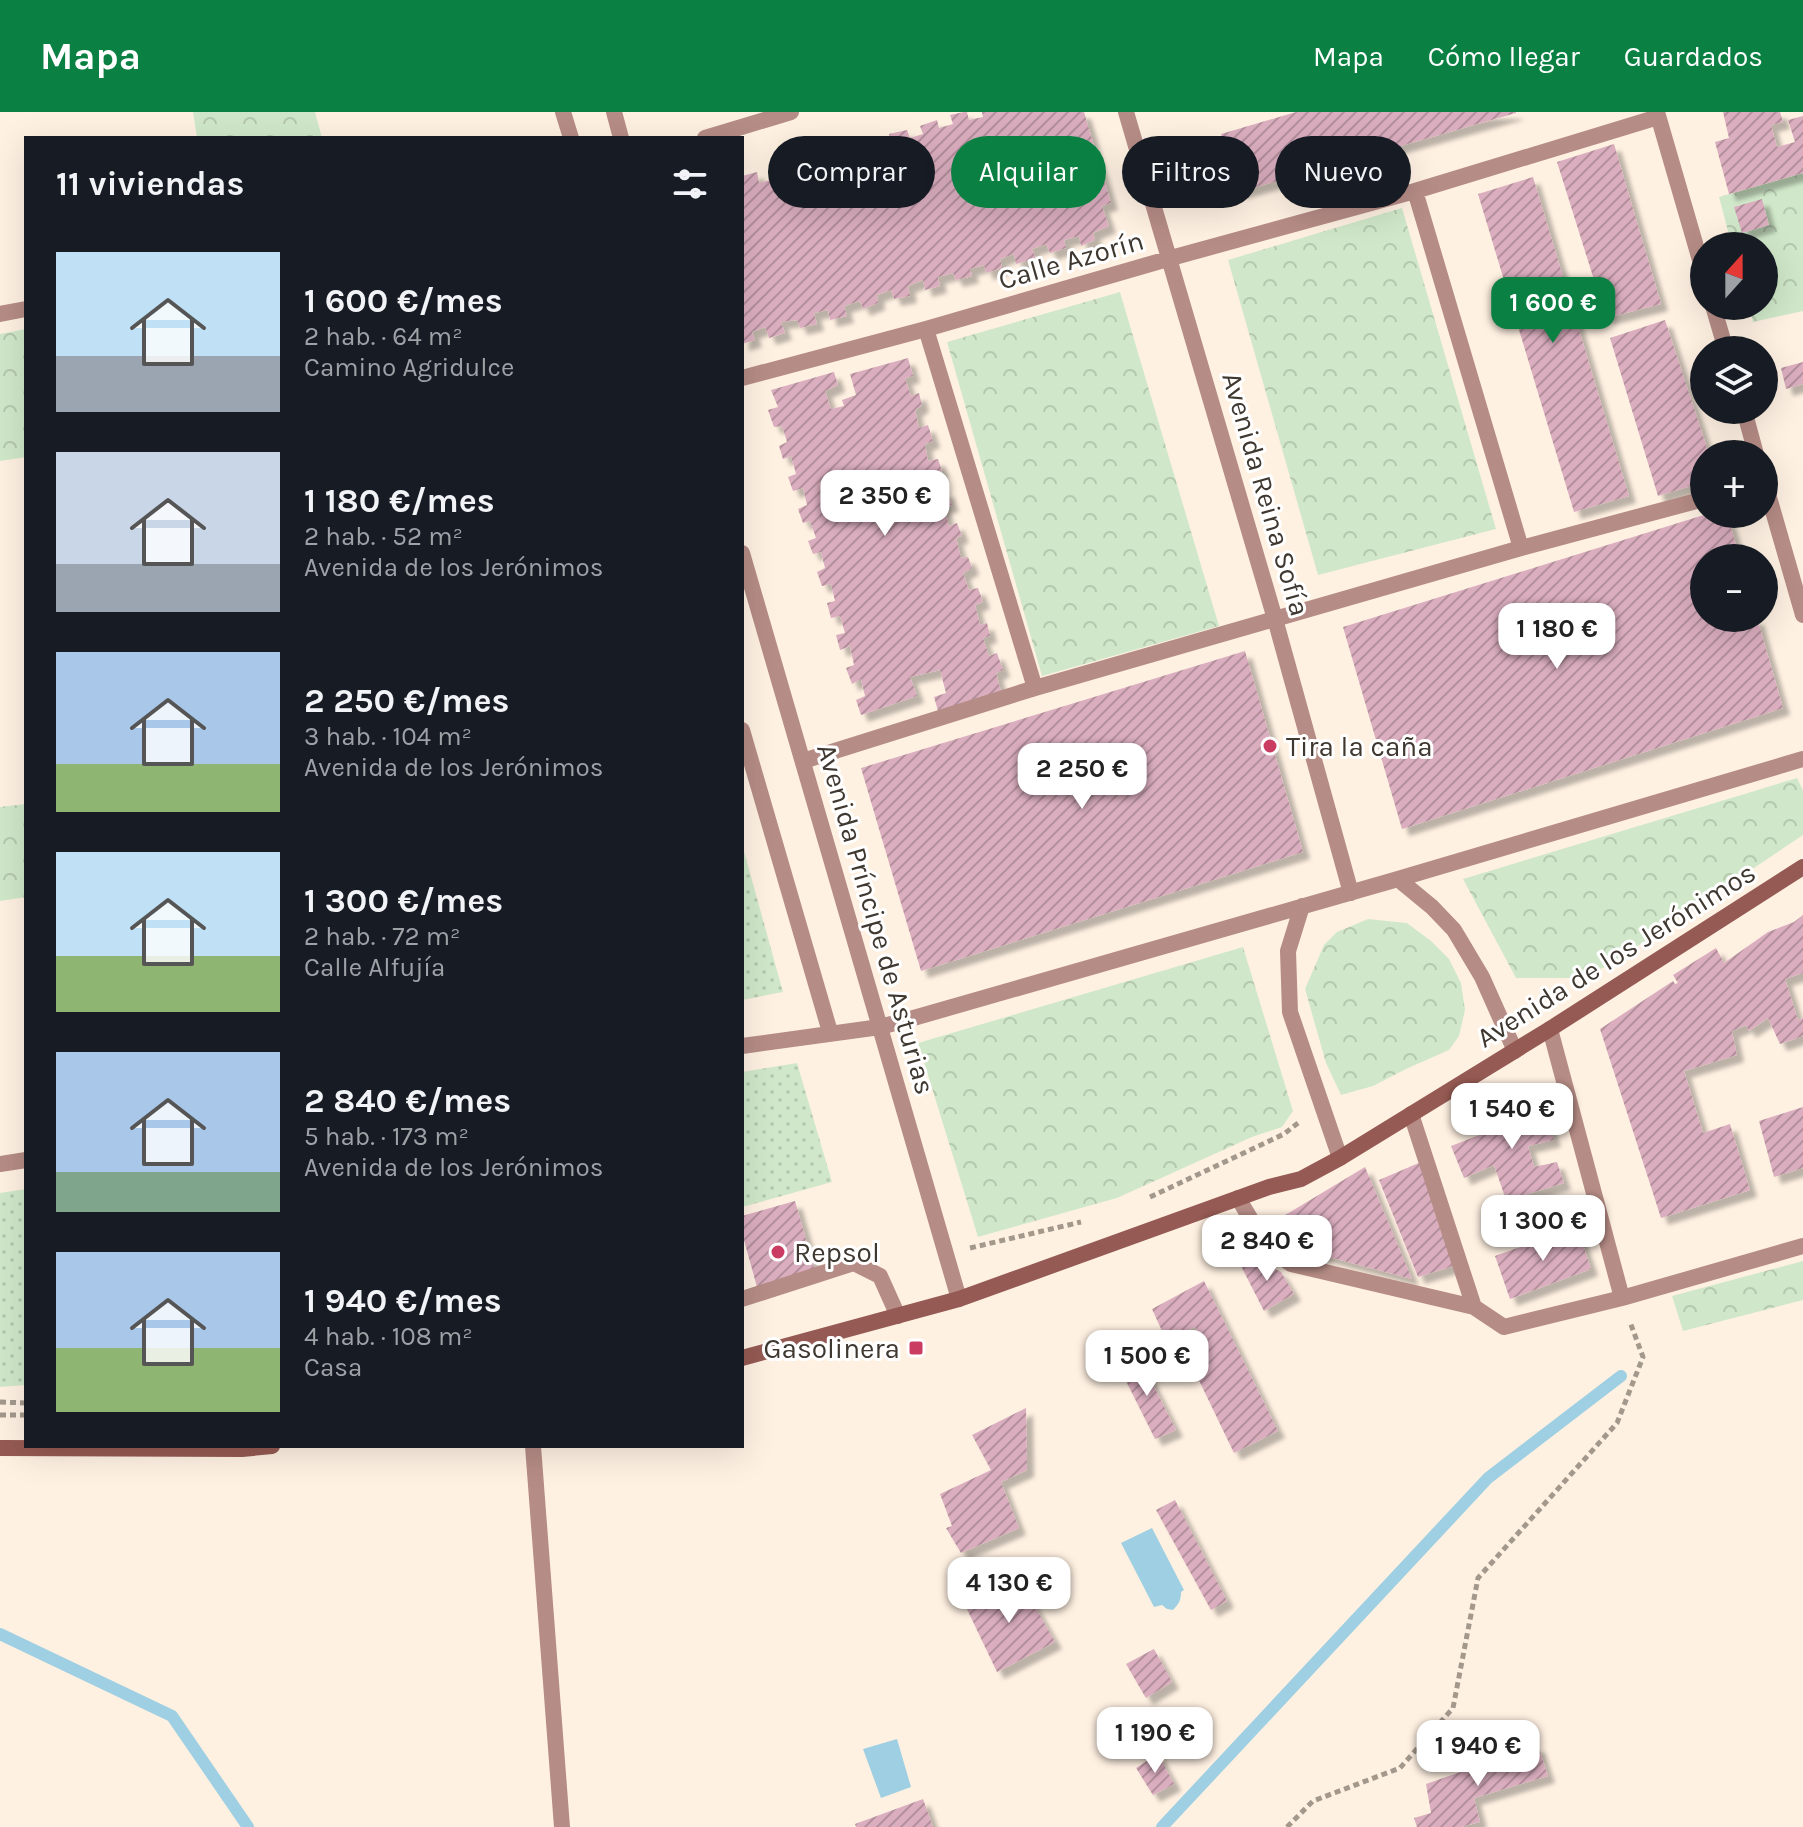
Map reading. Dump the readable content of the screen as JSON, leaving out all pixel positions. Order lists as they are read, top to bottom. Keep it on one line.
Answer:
{"streets":{"main road":["Avenida de los Jerónimos"],"street":["Calle Azorín","Avenida Reina Sofía","Avenida Príncipe de Asturias"]},"crossings":[["Calle Azorín","Avenida Reina Sofía"],["Avenida Príncipe de Asturias","Avenida de los Jerónimos"]],"places":{"other":["Tira la caña","Repsol"],"transit":["Gasolinera"]},"north":"top","page":{"header":"Mapa","nav":["Mapa","Cómo llegar","Guardados"],"chip":["Comprar","Alquilar","Filtros","Nuevo"],"heading":"11 viviendas","map_buttons":["+","−"],"list":[{"name":"1 600 €/mes","note":"2 hab. · 64 m² · Camino Agridulce"},{"name":"1 180 €/mes","note":"2 hab. · 52 m² · Avenida de los Jerónimos"},{"name":"2 250 €/mes","note":"3 hab. · 104 m² · Avenida de los Jerónimos"},{"name":"1 300 €/mes","note":"2 hab. · 72 m² · Calle Alfujía"},{"name":"2 840 €/mes","note":"5 hab. · 173 m² · Avenida de los Jerónimos"},{"name":"1 940 €/mes","note":"4 hab. · 108 m² · Casa"}],"price":["1 600 €","2 350 €","1 180 €","2 250 €","1 540 €","1 300 €","2 840 €","1 500 €","4 130 €","1 190 €","1 940 €"]}}
